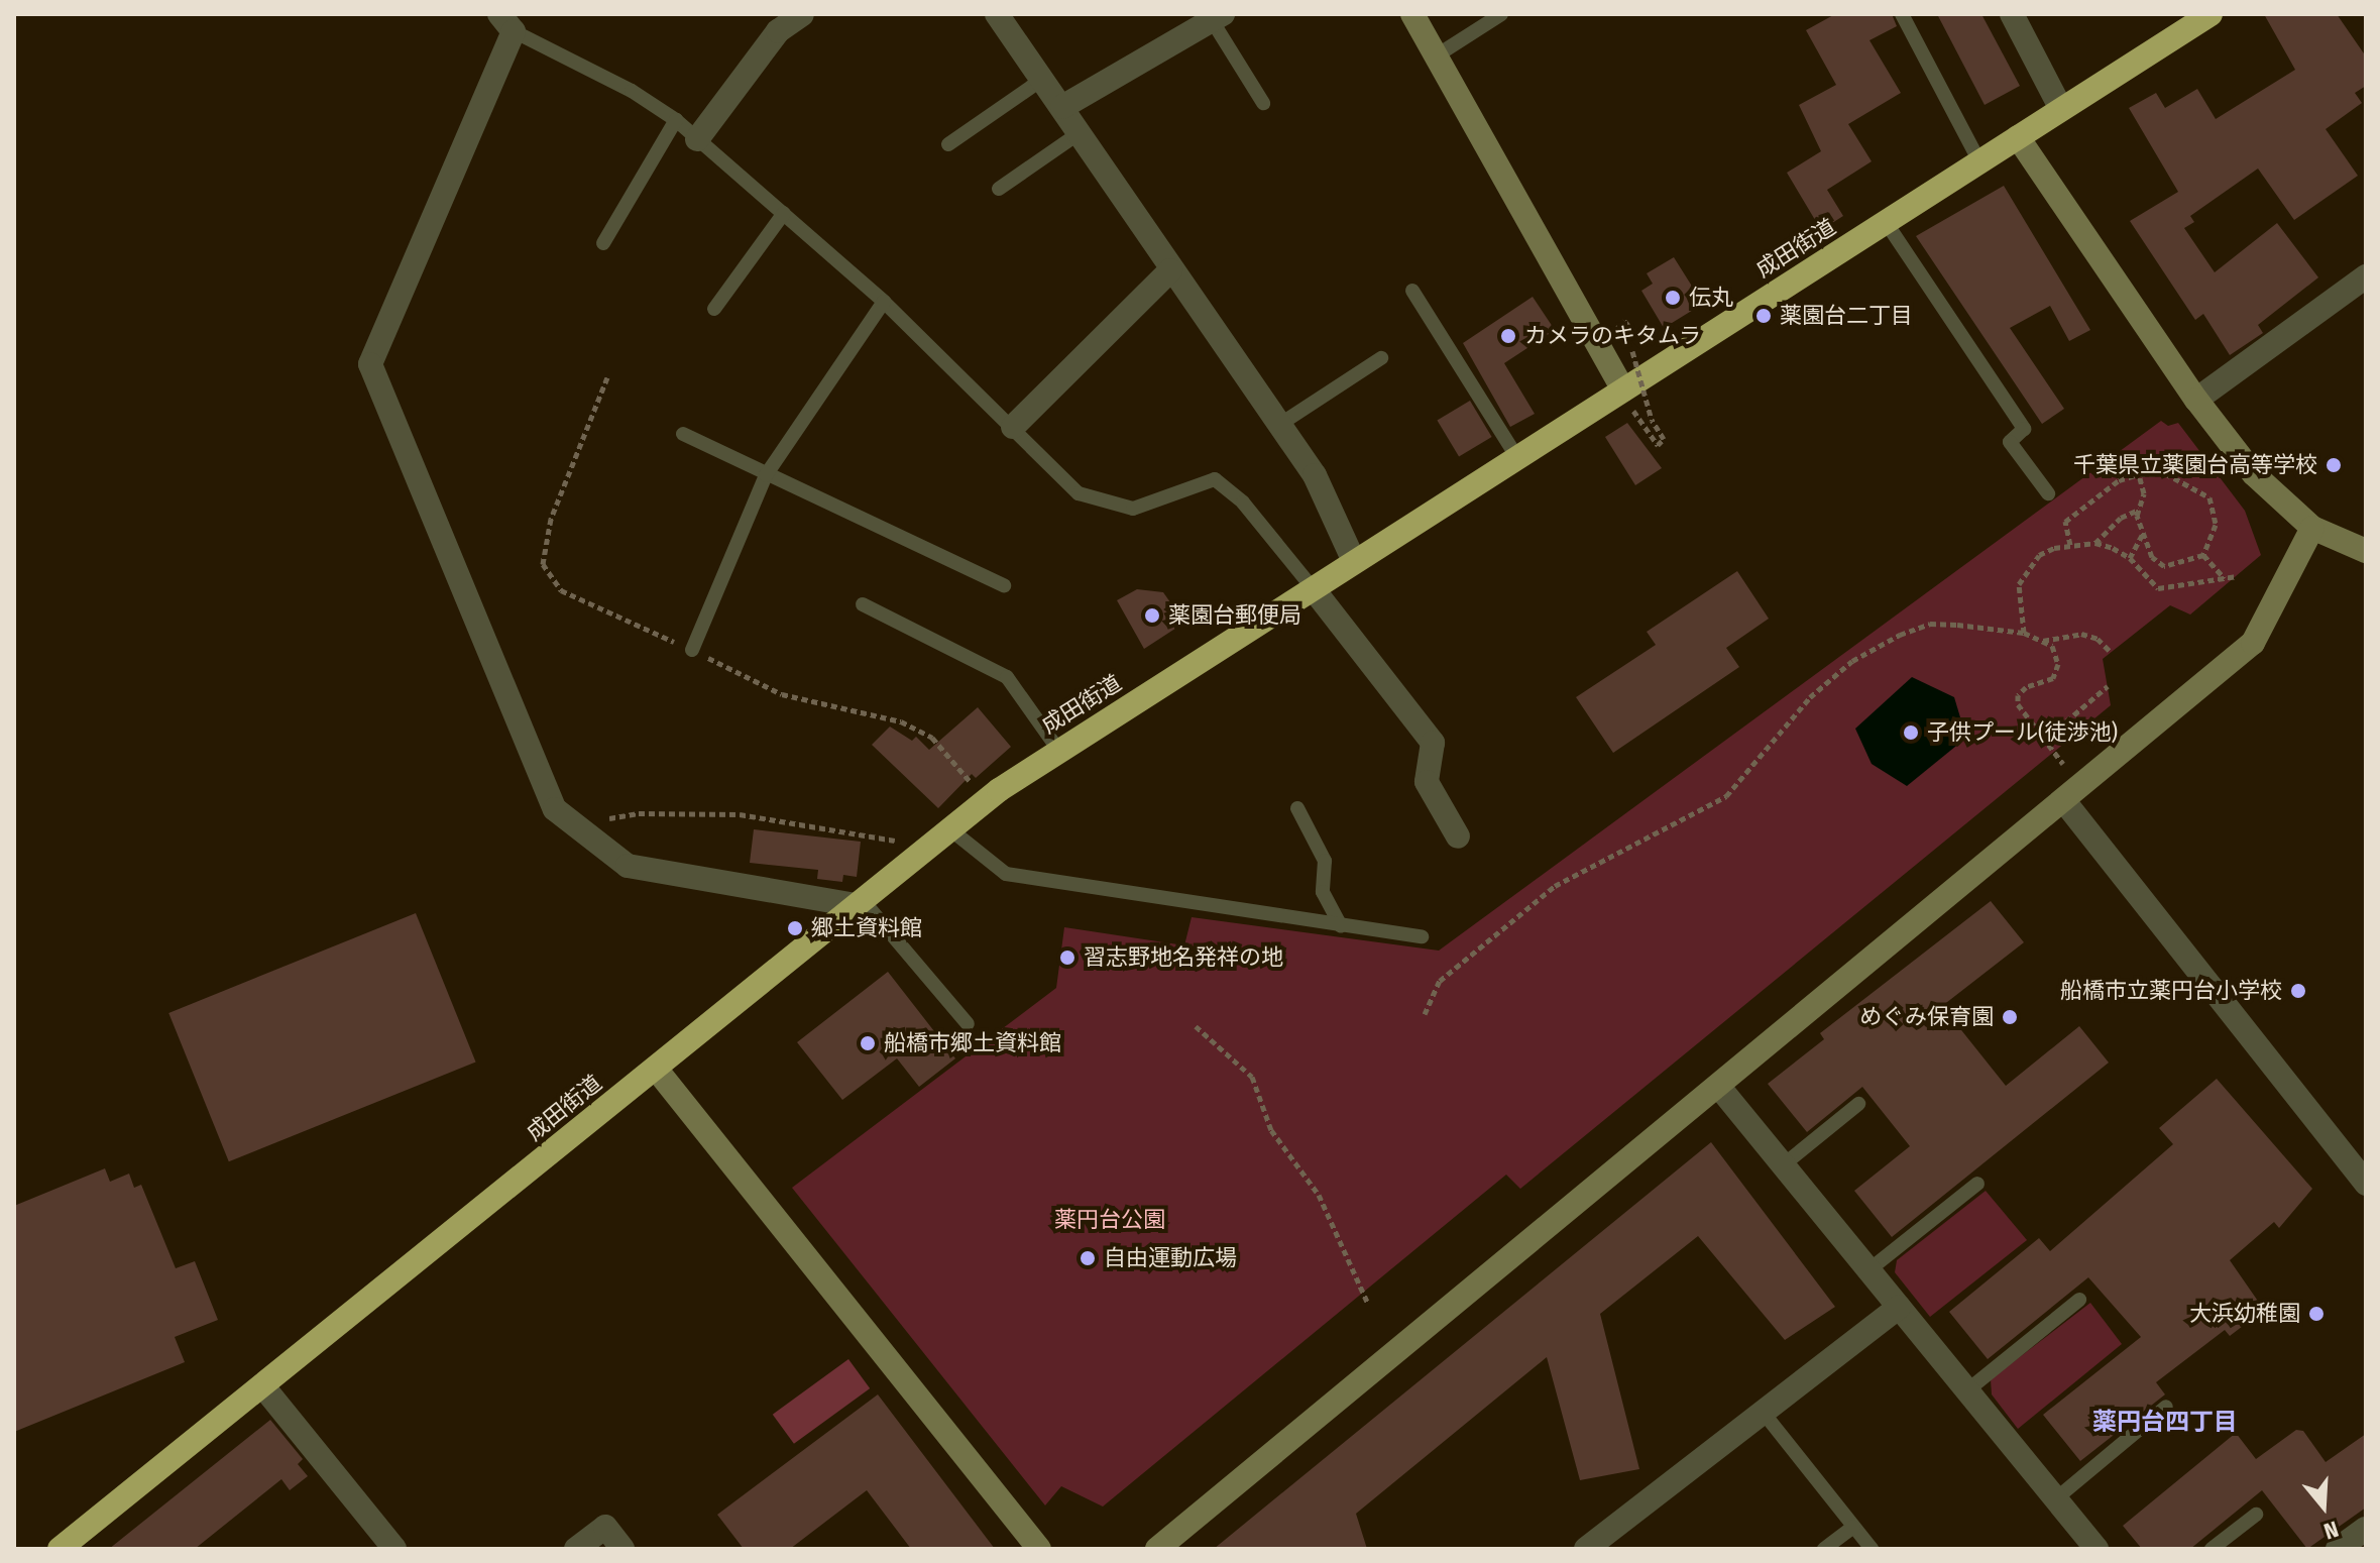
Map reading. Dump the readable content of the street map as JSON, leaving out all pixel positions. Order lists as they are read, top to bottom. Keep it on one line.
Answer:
{"streets":{"highway":["成田街道"]},"districts":["薬円台四丁目"],"parks":["薬円台公園"],"places":["伝丸","薬園台二丁目","カメラのキタムラ","千葉県立薬園台高等学校","薬園台郵便局","子供プール(徒渉池)","郷土資料館","習志野地名発祥の地","船橋市立薬円台小学校","めぐみ保育園","船橋市郷土資料館","自由運動広場","大浜幼稚園"],"north":"bottom"}
